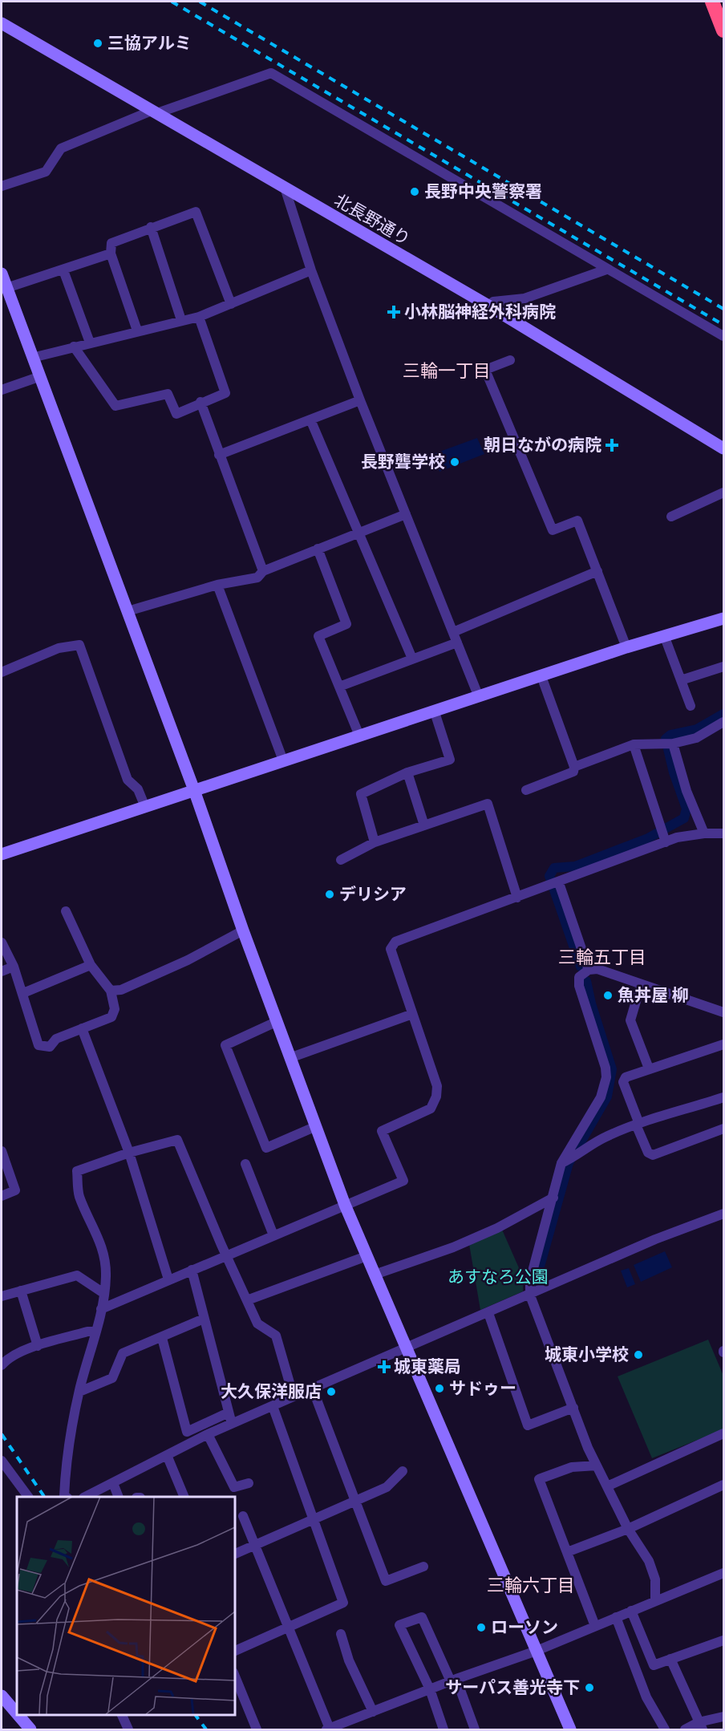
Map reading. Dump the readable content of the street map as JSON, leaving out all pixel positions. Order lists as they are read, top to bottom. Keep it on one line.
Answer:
{"streets":{"street":["北長野通り"]},"districts":["三輪一丁目","三輪五丁目","三輪六丁目"],"parks":["あすなろ公園"],"places":{"other":["三協アルミ","長野中央警察署","長野聾学校","デリシア","魚丼屋 柳","城東小学校","サドゥー","大久保洋服店","ローソン","サーパス善光寺下"],"health":["小林脳神経外科病院","朝日ながの病院","城東薬局"]}}
